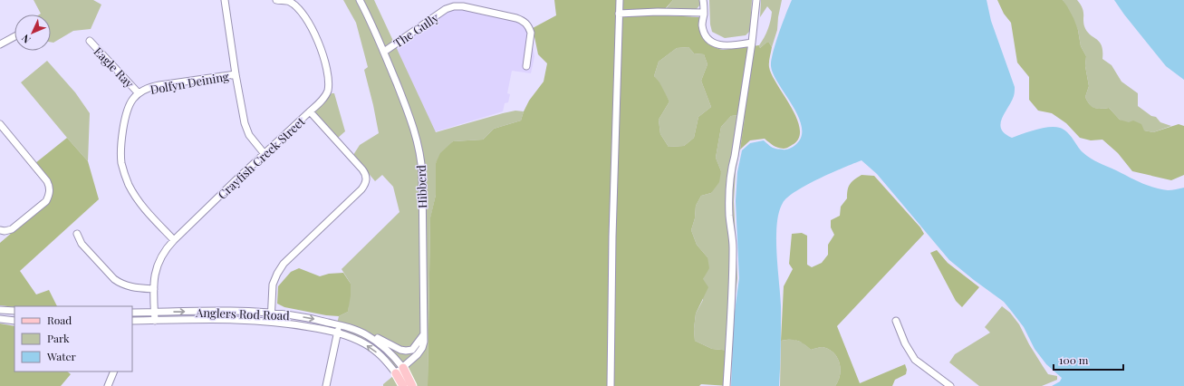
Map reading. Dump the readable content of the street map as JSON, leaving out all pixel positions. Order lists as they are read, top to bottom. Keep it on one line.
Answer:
{"streets":{"street":["The Gully","Eagle Ray","Dolfyn Deining","Crayfish Creek Street","Hibberd","Anglers Rod Road"]},"crossings":[["The Gully","Hibberd"],["Eagle Ray","Dolfyn Deining"],["Dolfyn Deining","Crayfish Creek Street"],["Crayfish Creek Street","Anglers Rod Road"],["Hibberd","Anglers Rod Road"]],"legend":["Road","Park","Water"],"scale_bar":"100 m","north":"bottom left"}
